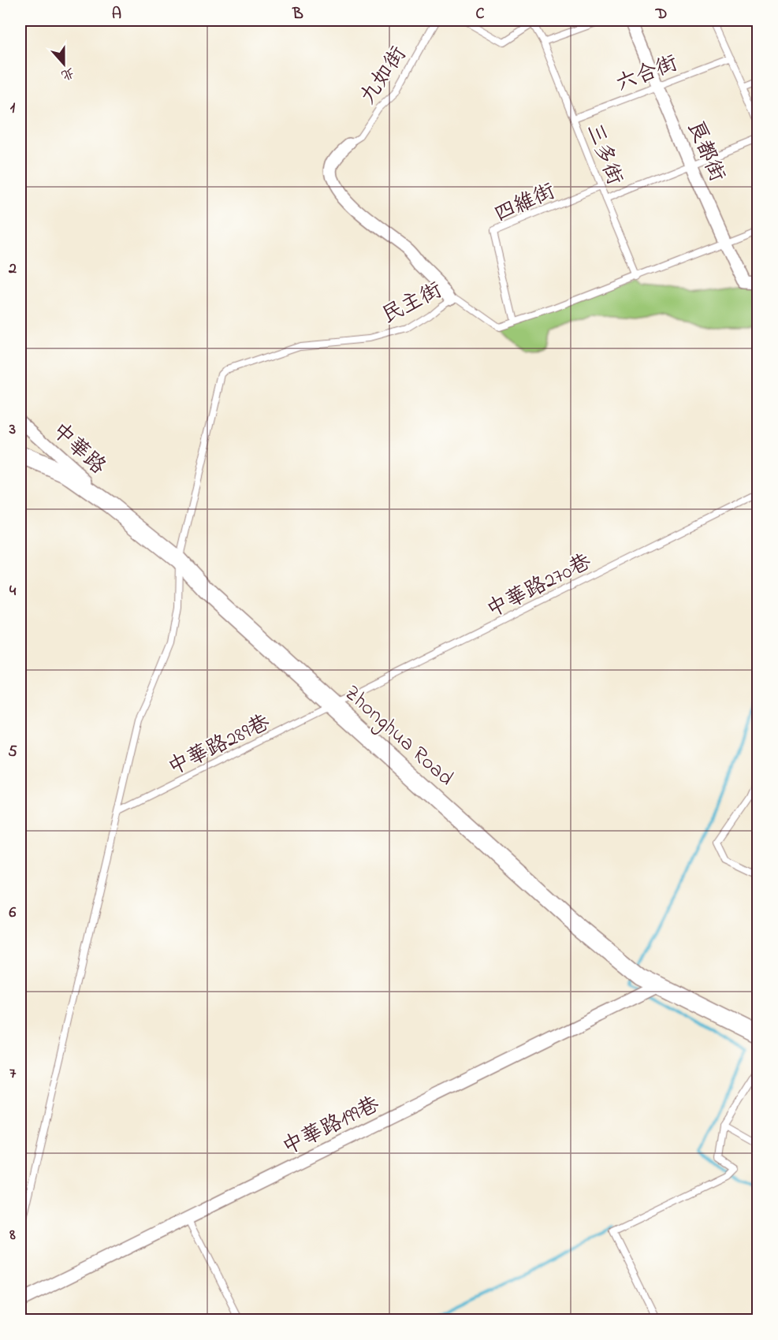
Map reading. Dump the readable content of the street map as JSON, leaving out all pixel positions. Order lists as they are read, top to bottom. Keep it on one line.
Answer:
{"streets":{"main road":["Zhonghua Road"],"street":["良都街","中華路","中華路199巷"],"lane":["六合街","九如街","三多街","四維街","民主街","中華路270巷","中華路289巷"]},"crossings":[["六合街","良都街"],["六合街","三多街"],["良都街","民主街"],["三多街","四維街"],["三多街","民主街"],["四維街","民主街"],["民主街","Zhonghua Road"],["中華路","Zhonghua Road"],["中華路270巷","Zhonghua Road"],["中華路270巷","中華路289巷"],["Zhonghua Road","中華路289巷"],["Zhonghua Road","中華路199巷"]],"north":"bottom","grid":{"columns":["A","B","C","D"],"rows":["1","2","3","4","5","6","7","8"]}}
